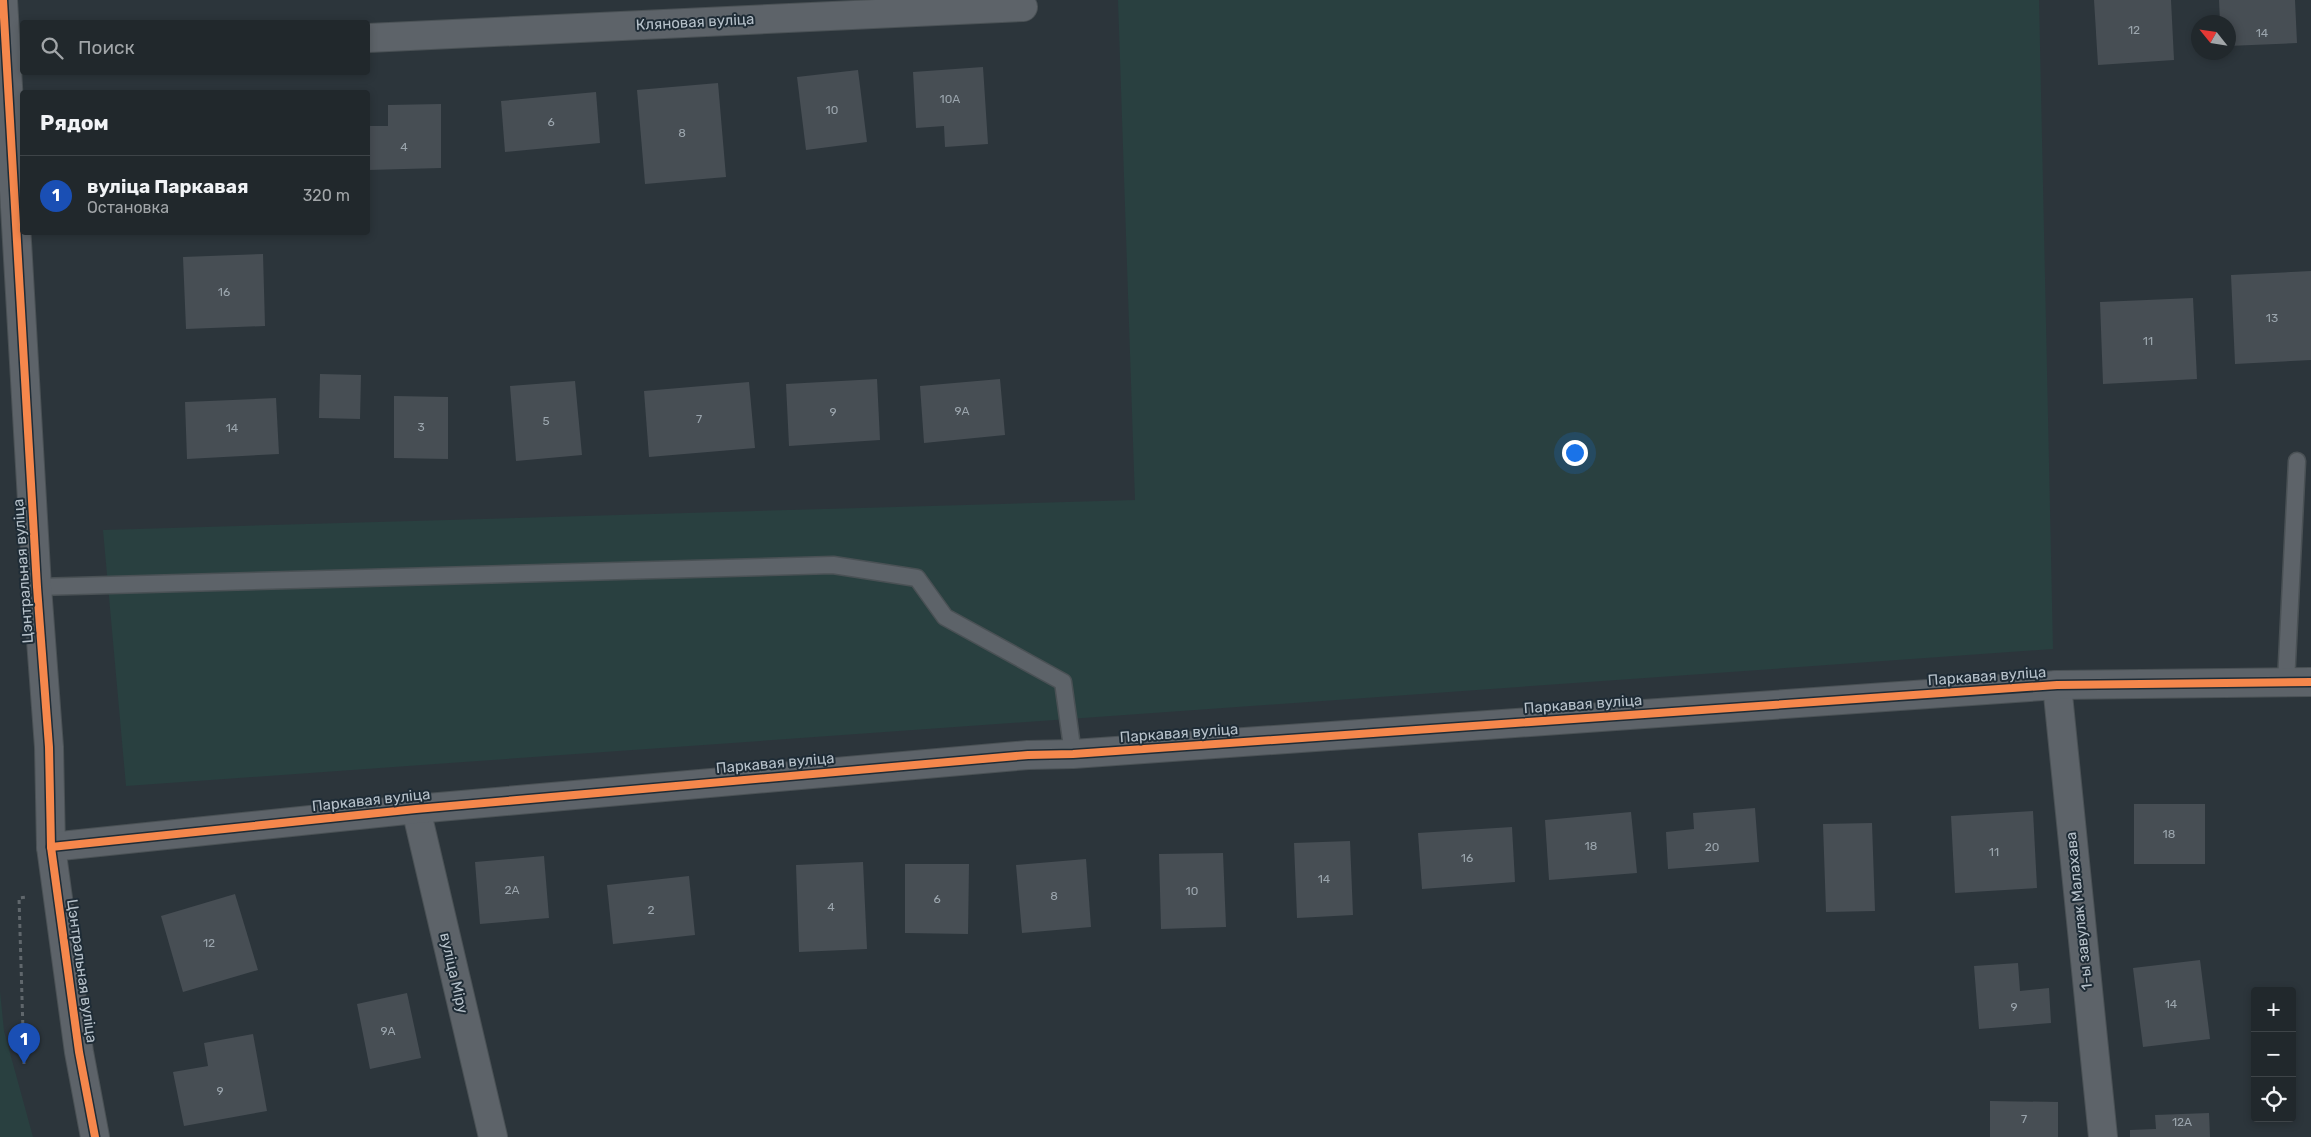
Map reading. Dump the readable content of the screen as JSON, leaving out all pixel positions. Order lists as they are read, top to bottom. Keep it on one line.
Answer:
{"streets":{"street":["Кляновая вуліца","Цэнтральная вуліца","Паркавая вуліца","1-ы завулак Малахава","вуліца Міру"]},"crossings":[["Цэнтральная вуліца","Паркавая вуліца"],["Паркавая вуліца","1-ы завулак Малахава"],["Паркавая вуліца","вуліца Міру"]],"house_numbers":["12","14","10А","10","6","8","4","16","13","11","9А","9","7","5","3","14","18","18","20","11","16","14","2А","10","8","6","4","2","12","14","9","9А","9","7","12А"],"north":"top left","page":{"search":"Поиск","heading":"Рядом","list":[{"mark":"1","name":"вуліца Паркавая","note":"Остановка","value":"320 m"}],"map_buttons":["+","−"],"pins":"1"}}
